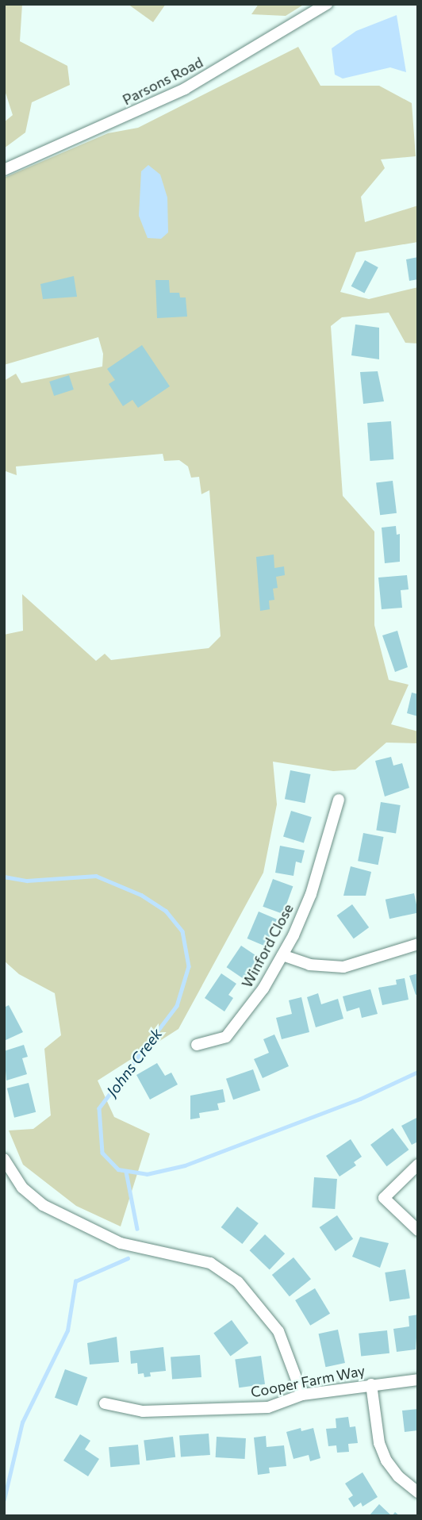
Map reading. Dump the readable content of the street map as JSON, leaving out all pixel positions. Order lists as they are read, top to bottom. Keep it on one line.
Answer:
{"streets":{"street":["Parsons Road","Winford Close","Cooper Farm Way"]},"water":["Johns Creek"]}
